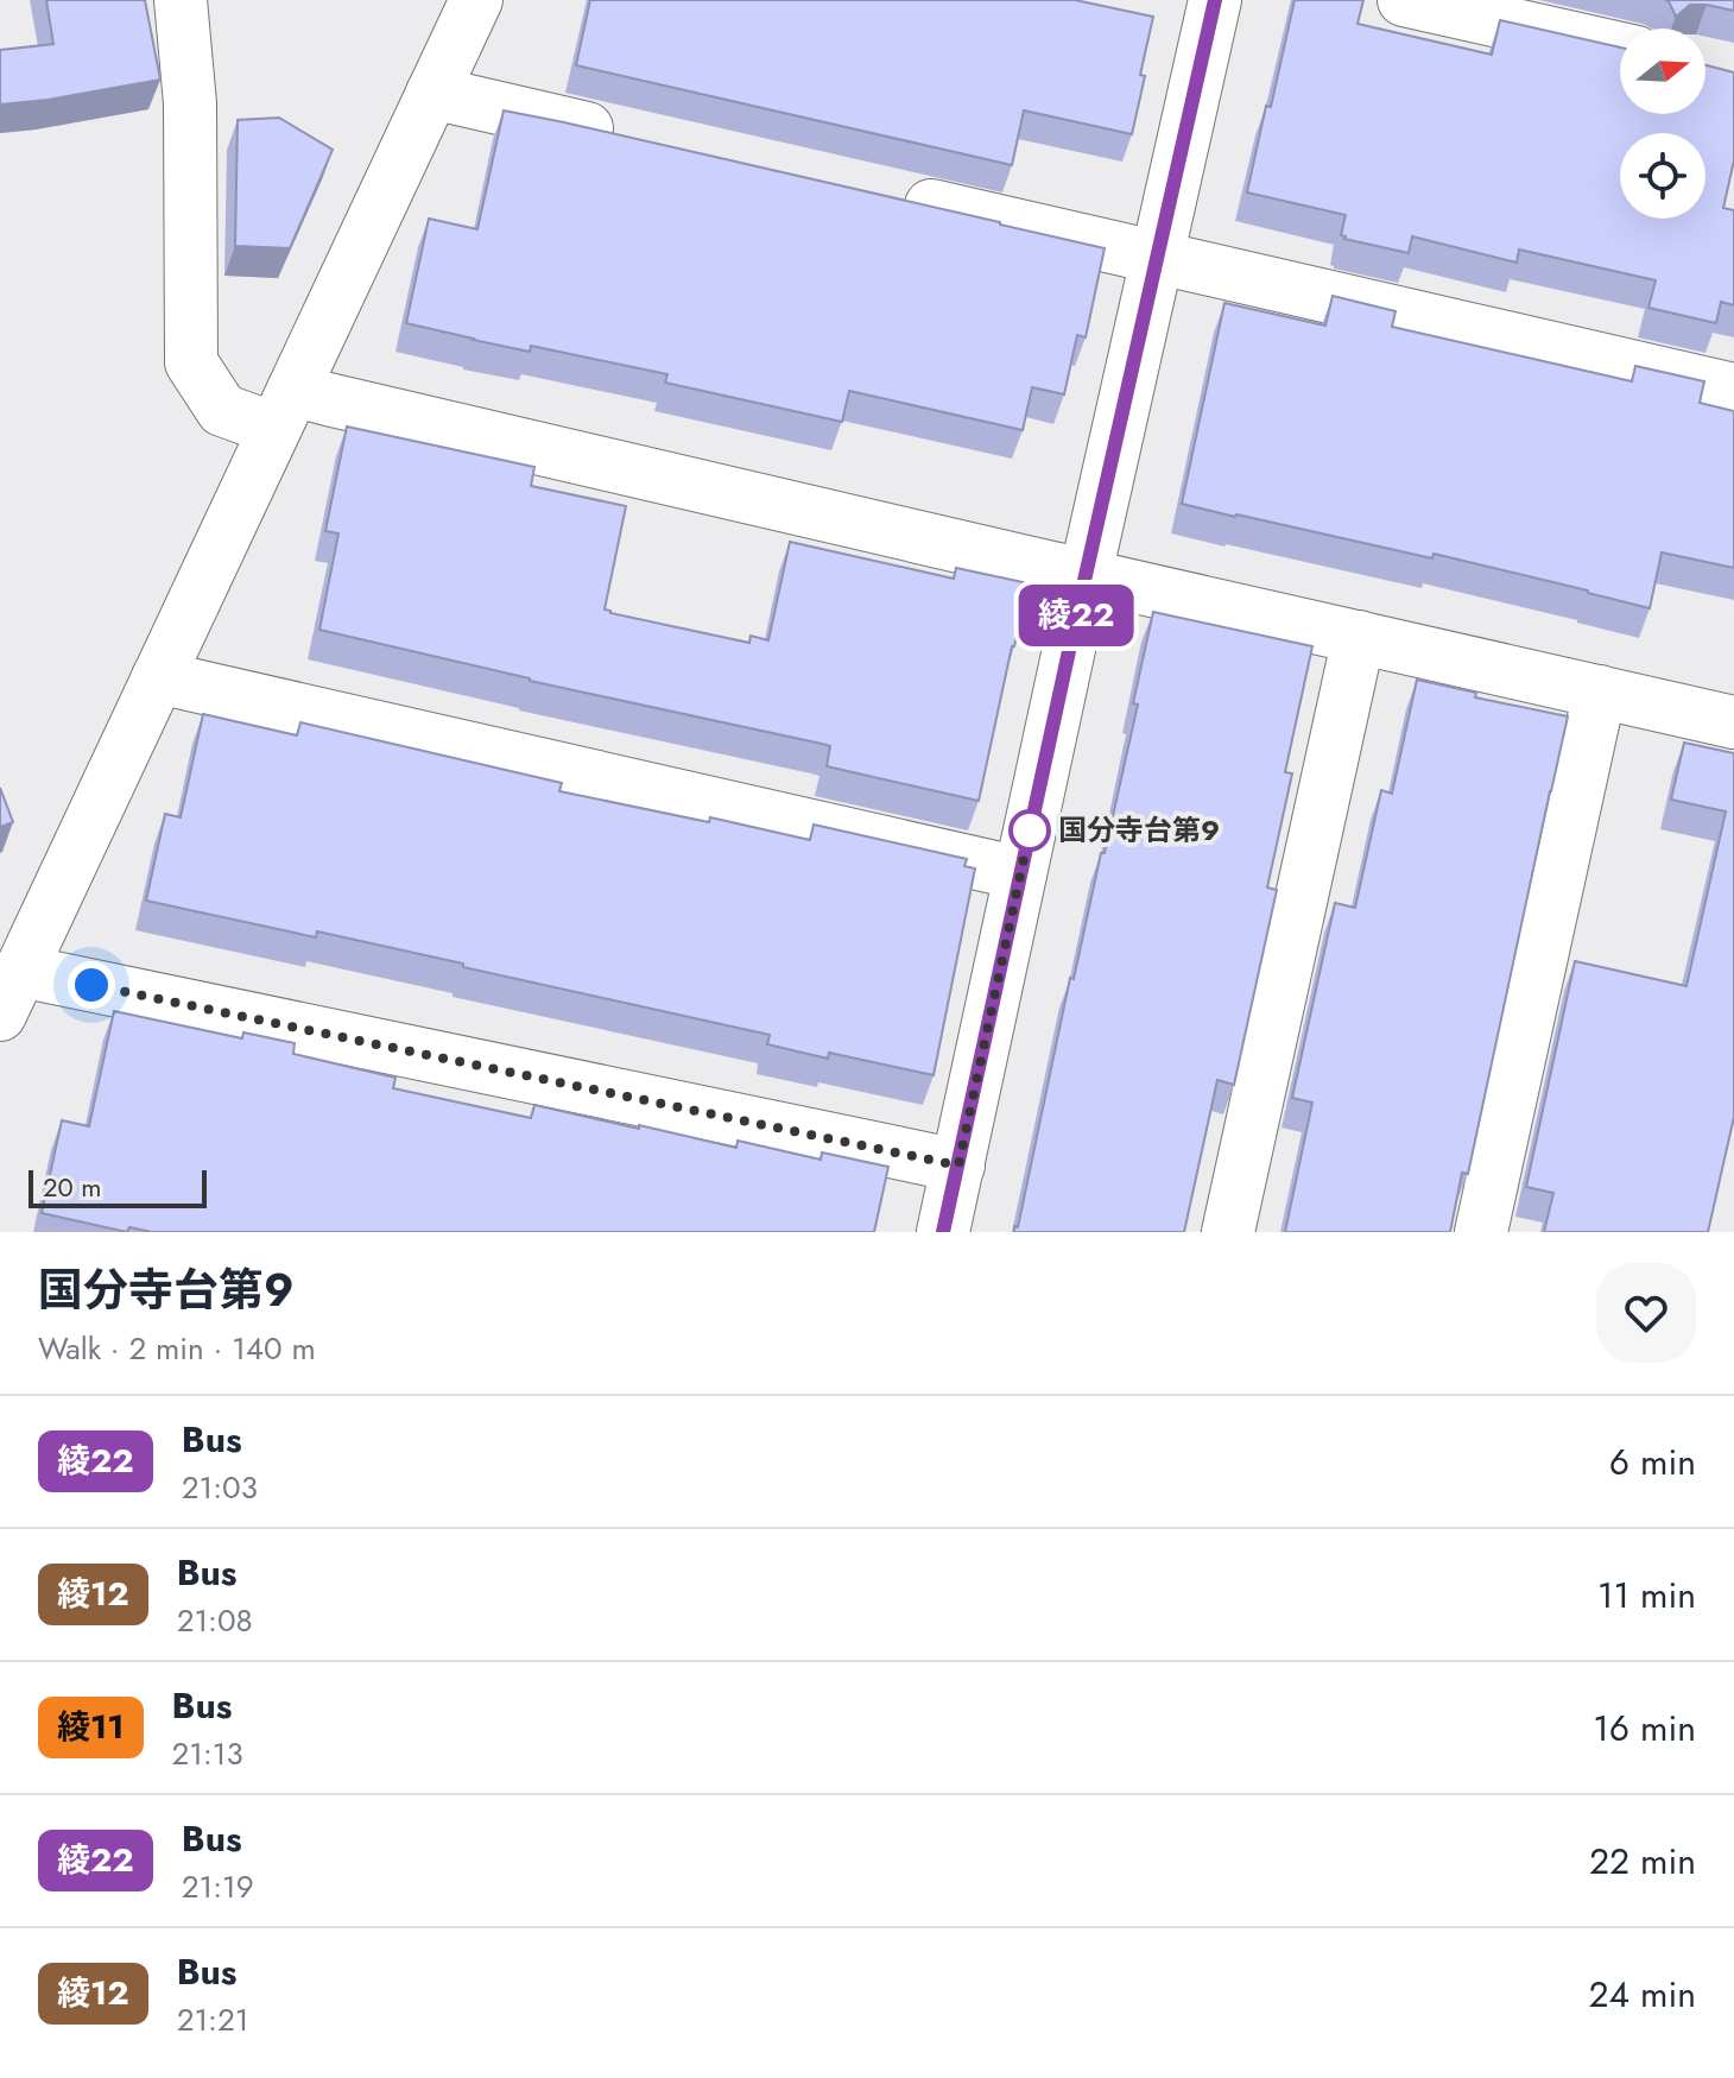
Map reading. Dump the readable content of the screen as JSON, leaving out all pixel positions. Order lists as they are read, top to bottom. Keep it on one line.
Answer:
{"places":["国分寺台第9"],"lines":["bus line 綾22"],"scale_bar":"20 m","north":"right","page":{"on_map":"綾22","scale":"20 m","heading":["国分寺台第9","Walk · 2 min · 140 m"],"list":[{"mark":"綾22","name":"Bus","note":"21:03","value":"6 min"},{"mark":"綾12","name":"Bus","note":"21:08","value":"11 min"},{"mark":"綾11","name":"Bus","note":"21:13","value":"16 min"},{"mark":"綾22","name":"Bus","note":"21:19","value":"22 min"},{"mark":"綾12","name":"Bus","note":"21:21","value":"24 min"}]}}
